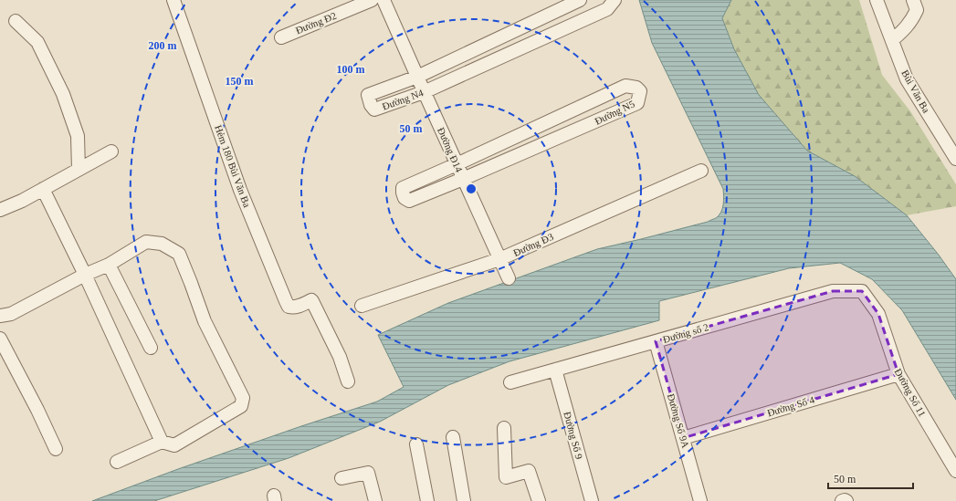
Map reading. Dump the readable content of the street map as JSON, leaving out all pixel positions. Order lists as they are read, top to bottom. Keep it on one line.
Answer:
{"streets":{"street":["Đường Đ2","Bùi Văn Ba","Đường N4","Đường N5","Đường Đ14","Hẻm 180 Bùi Văn Ba","Đường Đ3","Đường số 2","Đường Số 11","Đường Số 4","Đường Số 9A","Đường Số 9"]},"crossings":[["Đường N4","Đường Đ14"],["Đường N5","Đường Đ14"],["Đường Đ14","Đường Đ3"],["Đường số 2","Đường Số 11"],["Đường số 2","Đường Số 9A"],["Đường số 2","Đường Số 9"],["Đường Số 11","Đường Số 4"],["Đường Số 4","Đường Số 9A"]],"scale_bar":"50 m","rings":["200 m","100 m","150 m","50 m"]}
